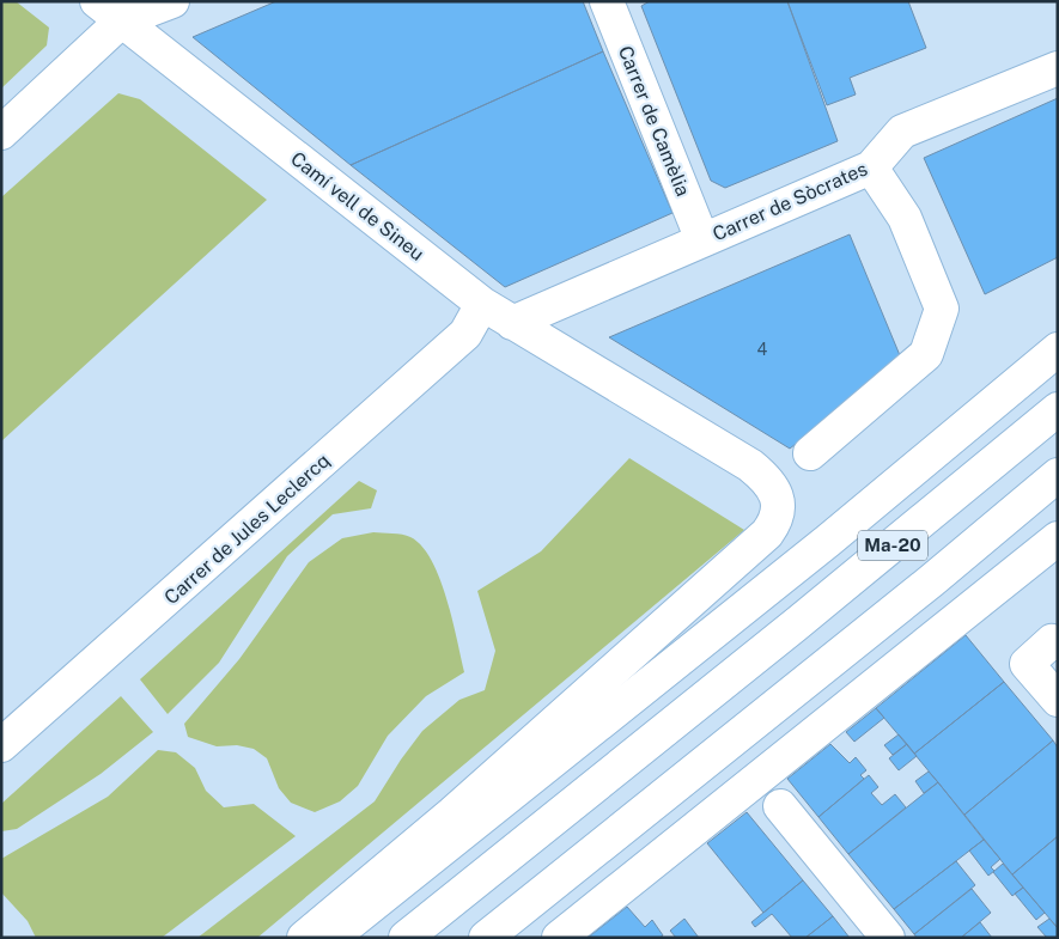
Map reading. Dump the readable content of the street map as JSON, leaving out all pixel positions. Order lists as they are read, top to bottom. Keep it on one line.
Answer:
{"streets":{"main road":["Carrer de Camèlia","Carrer de Sòcrates","Camí vell de Sineu","Carrer de Jules Leclercq","Ma-20"]},"crossings":[["Carrer de Camèlia","Carrer de Sòcrates"],["Carrer de Sòcrates","Camí vell de Sineu"],["Camí vell de Sineu","Carrer de Jules Leclercq"]],"house_numbers":["4"]}
